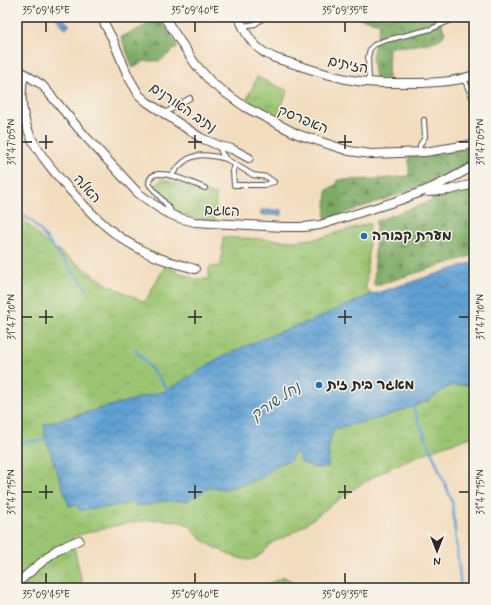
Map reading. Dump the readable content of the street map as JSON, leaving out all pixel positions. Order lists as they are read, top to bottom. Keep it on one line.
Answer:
{"streets":{"street":["הזיתים","נתיב האורנים","האפרסק","האלה","האגם"]},"crossings":[["האלה","האגם"]],"water":["נחל שורק"],"places":["מערת קבורה","מאגר בית זית"],"north":"bottom","coordinates":["35°09'45\"E","35°09'40\"E","35°09'35\"E","31°47'05\"N","31°47'10\"N","31°47'15\"N"]}
